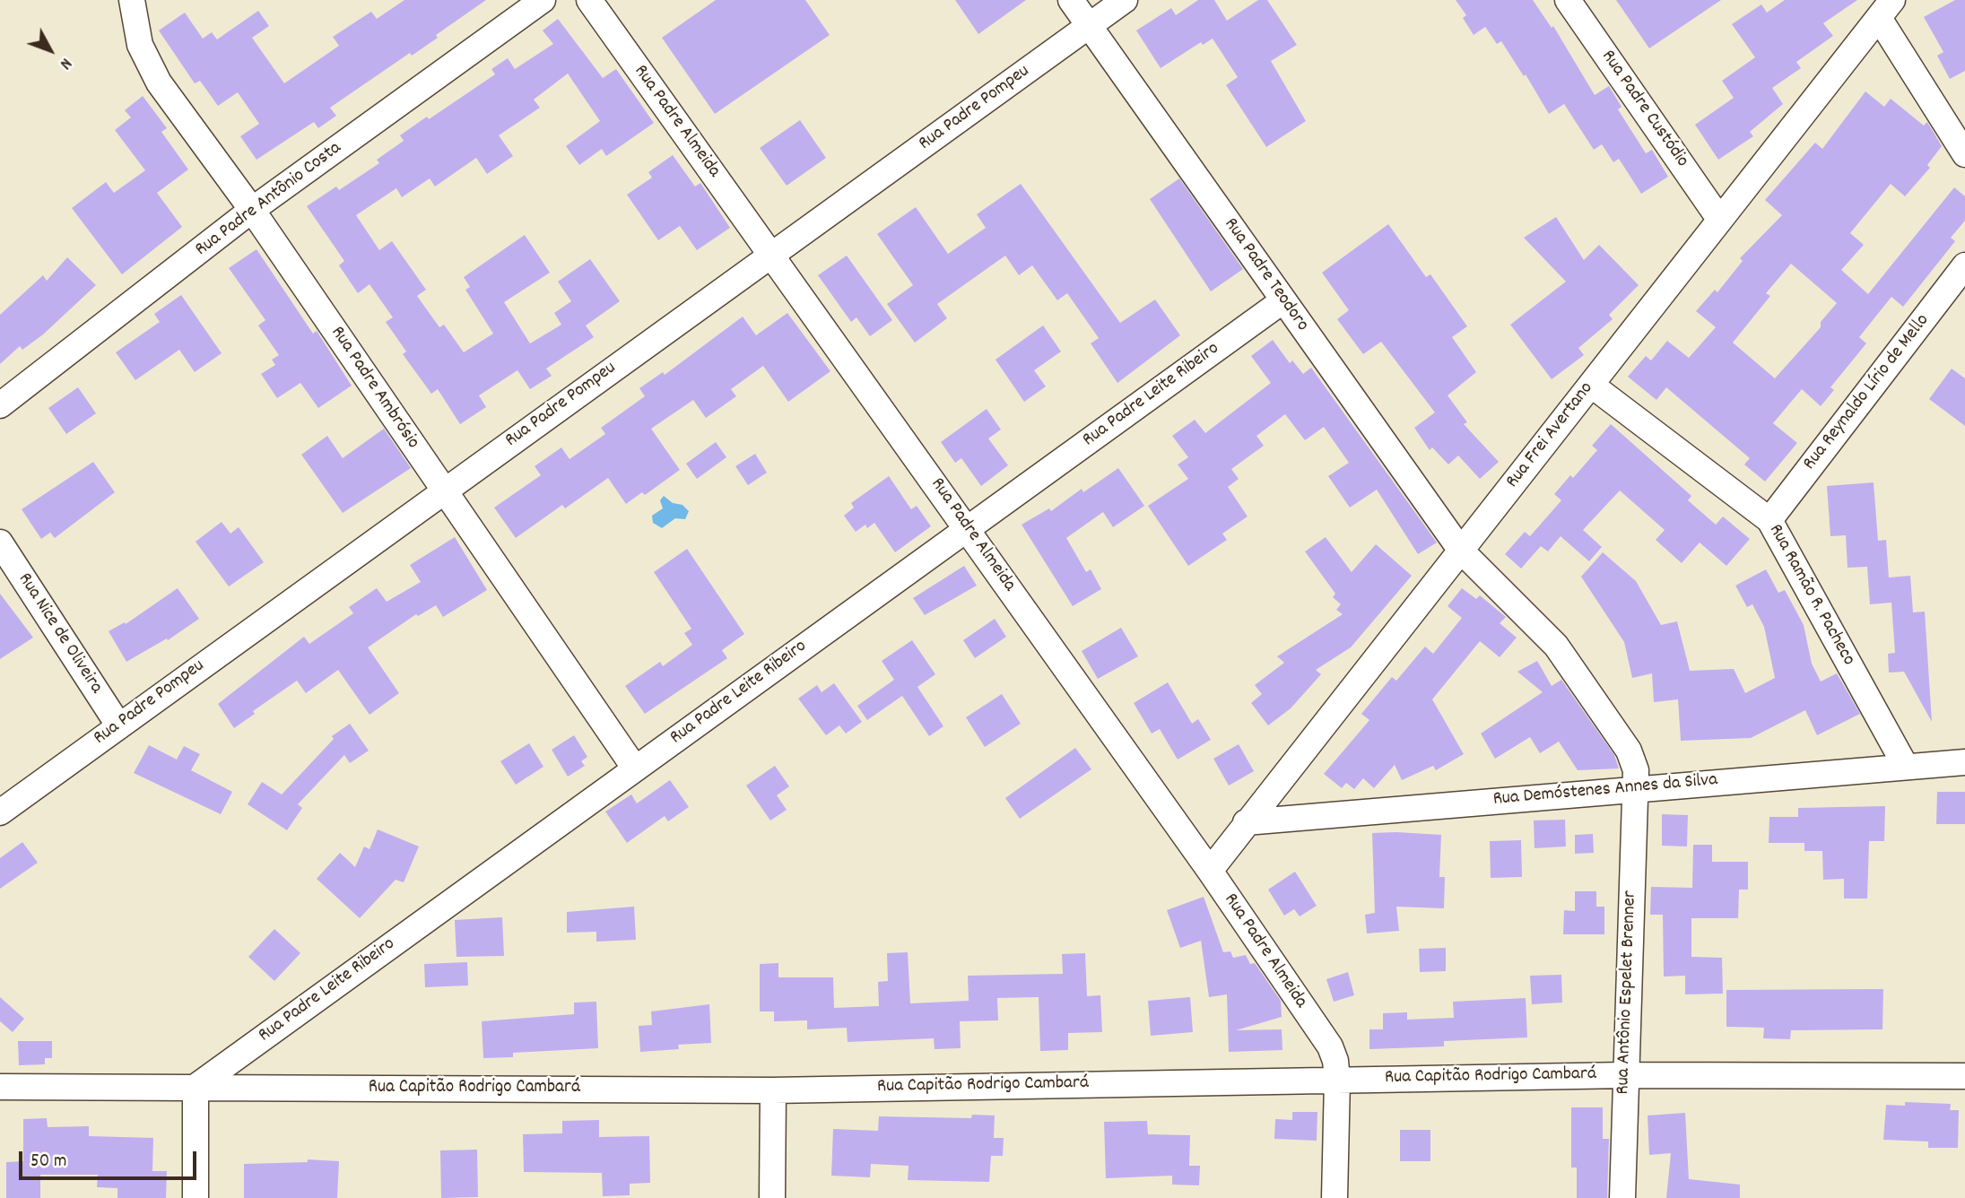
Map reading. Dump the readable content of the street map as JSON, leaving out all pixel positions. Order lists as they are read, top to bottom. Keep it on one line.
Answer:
{"streets":{"street":["Rua Padre Pompeu","Rua Padre Custódio","Rua Padre Almeida","Rua Padre Antônio Costa","Rua Padre Teodoro","Rua Padre Ambrósio","Rua Reynaldo Lírio de Mello","Rua Padre Leite Ribeiro","Rua Frei Avertano","Rua Ramão R. Pacheco","Rua Nice de Oliveira","Rua Demóstenes Annes da Silva","Rua Antônio Espelet Brenner","Rua Capitão Rodrigo Cambará"]},"crossings":[["Rua Padre Pompeu","Rua Padre Almeida"],["Rua Padre Pompeu","Rua Padre Teodoro"],["Rua Padre Pompeu","Rua Padre Ambrósio"],["Rua Padre Pompeu","Rua Nice de Oliveira"],["Rua Padre Custódio","Rua Frei Avertano"],["Rua Padre Almeida","Rua Padre Leite Ribeiro"],["Rua Padre Almeida","Rua Frei Avertano"],["Rua Padre Almeida","Rua Capitão Rodrigo Cambará"],["Rua Padre Antônio Costa","Rua Padre Ambrósio"],["Rua Padre Teodoro","Rua Padre Leite Ribeiro"],["Rua Padre Teodoro","Rua Frei Avertano"],["Rua Padre Teodoro","Rua Demóstenes Annes da Silva"],["Rua Padre Teodoro","Rua Antônio Espelet Brenner"],["Rua Padre Ambrósio","Rua Padre Leite Ribeiro"],["Rua Reynaldo Lírio de Mello","Rua Ramão R. Pacheco"],["Rua Padre Leite Ribeiro","Rua Capitão Rodrigo Cambará"],["Rua Frei Avertano","Rua Ramão R. Pacheco"],["Rua Frei Avertano","Rua Demóstenes Annes da Silva"],["Rua Ramão R. Pacheco","Rua Demóstenes Annes da Silva"],["Rua Demóstenes Annes da Silva","Rua Antônio Espelet Brenner"],["Rua Antônio Espelet Brenner","Rua Capitão Rodrigo Cambará"]],"scale_bar":"50 m","north":"bottom right"}
